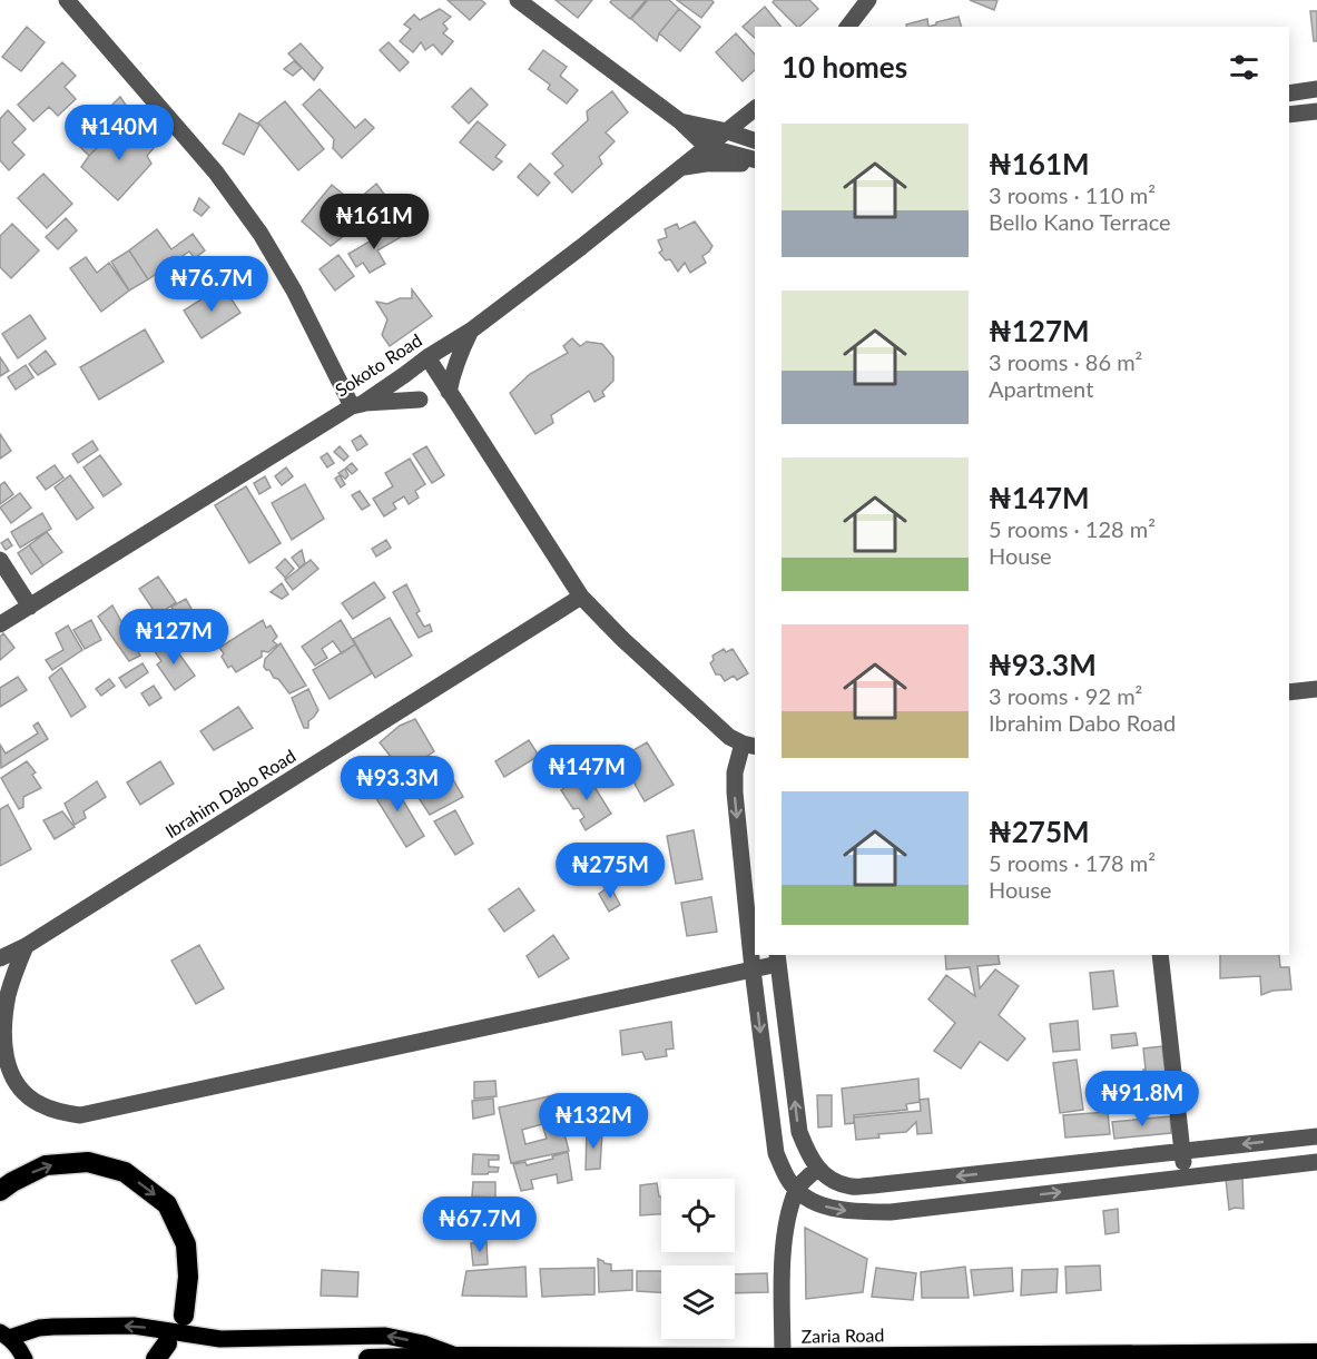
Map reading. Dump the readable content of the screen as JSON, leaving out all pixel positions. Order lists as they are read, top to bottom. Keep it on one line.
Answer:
{"streets":{"highway":["Zaria Road"],"street":["Sokoto Road","Ibrahim Dabo Road"]},"page":{"heading":"10 homes","price":["₦140M","₦161M","₦76.7M","₦127M","₦147M","₦93.3M","₦275M","₦91.8M","₦132M","₦67.7M"],"list":[{"name":"₦161M","note":"3 rooms · 110 m² · Bello Kano Terrace"},{"name":"₦127M","note":"3 rooms · 86 m² · Apartment"},{"name":"₦147M","note":"5 rooms · 128 m² · House"},{"name":"₦93.3M","note":"3 rooms · 92 m² · Ibrahim Dabo Road"},{"name":"₦275M","note":"5 rooms · 178 m² · House"}]}}
